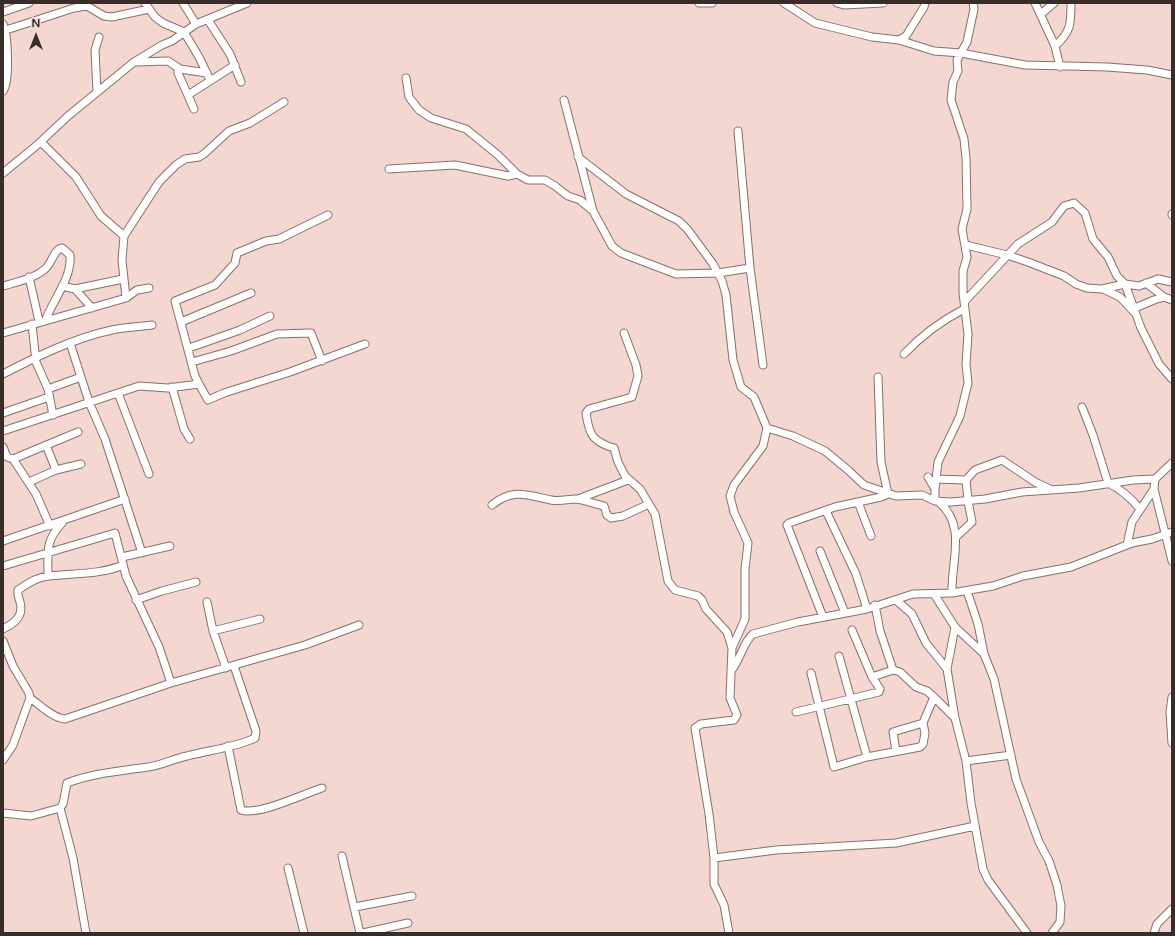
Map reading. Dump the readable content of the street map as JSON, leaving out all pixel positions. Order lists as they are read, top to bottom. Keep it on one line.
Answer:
{"north":"top"}
